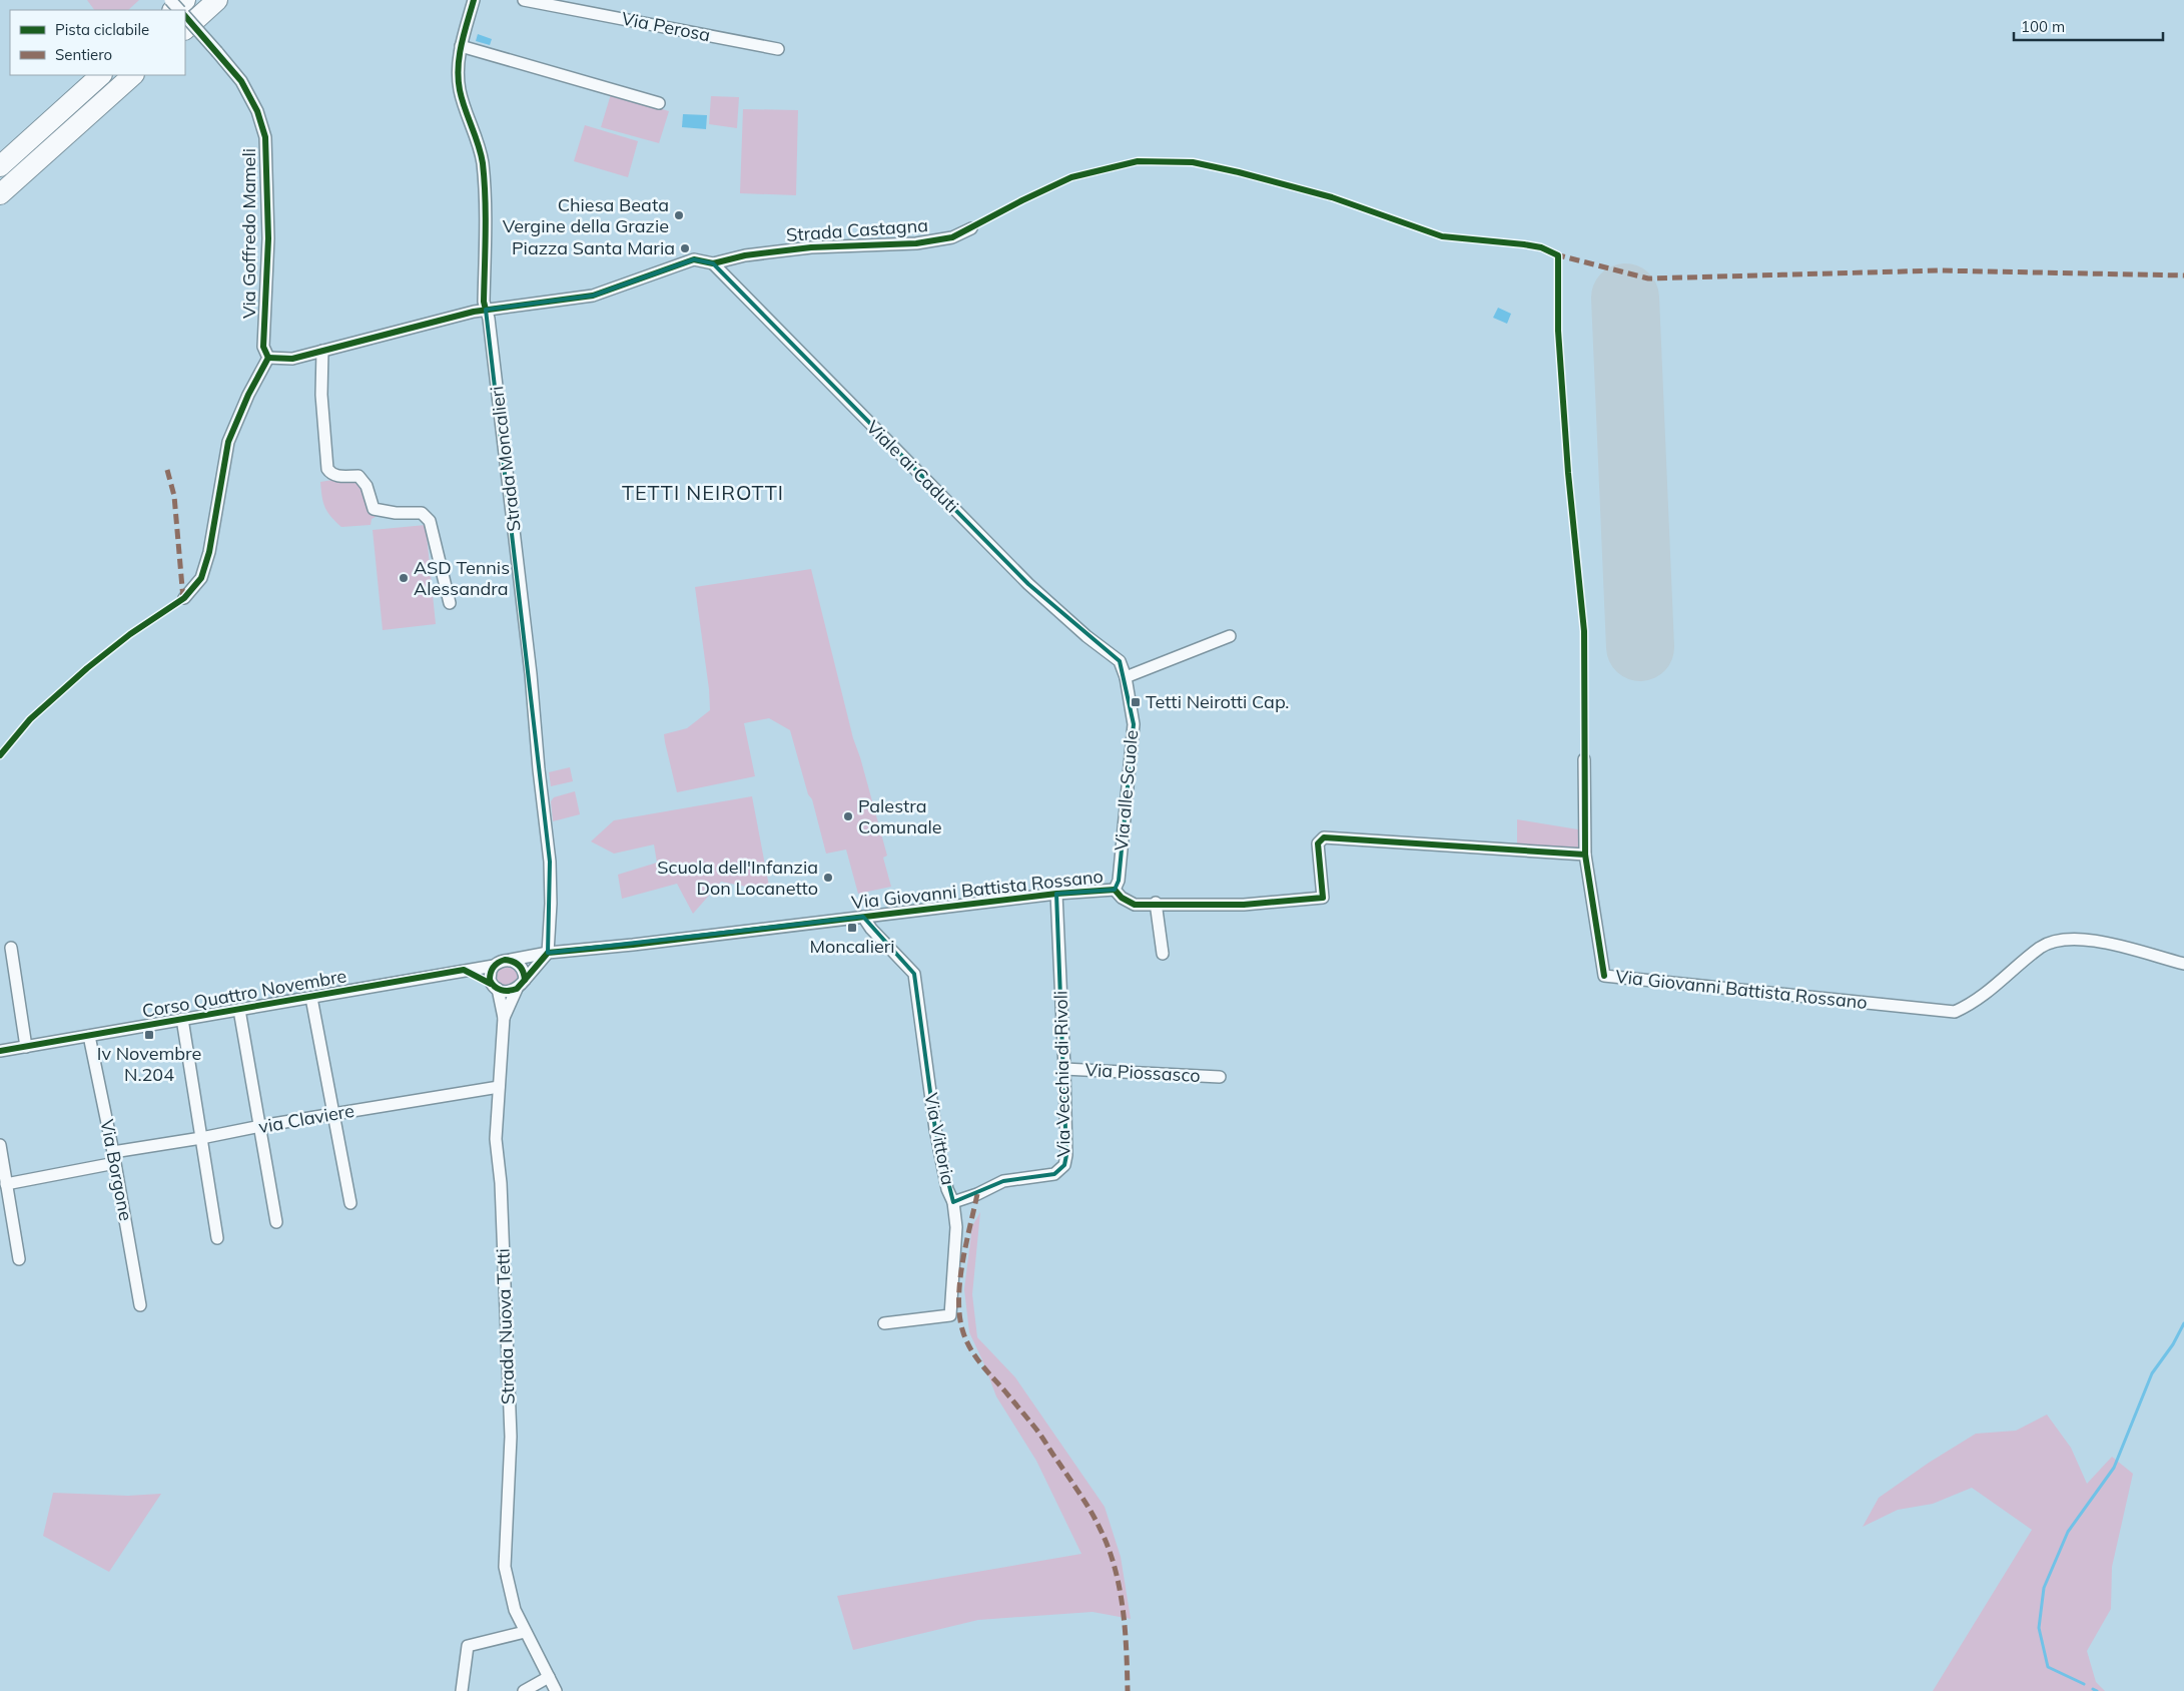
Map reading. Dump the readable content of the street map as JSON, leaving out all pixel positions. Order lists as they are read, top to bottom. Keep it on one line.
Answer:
{"streets":{"street":["Via Perosa","Strada Castagna","Via Goffredo Mameli","Strada Moncalieri","Viale ai Caduti","Via alle Scuole","Via Giovanni Battista Rossano","Corso Quattro Novembre","Via Piossasco","Via Vecchia di Rivoli","via Claviere","Via Vittoria","Via Borgone","Strada Nuova Tetti"]},"crossings":[["Strada Castagna","Via Goffredo Mameli"],["Strada Castagna","Strada Moncalieri"],["Strada Castagna","Viale ai Caduti"],["Strada Moncalieri","Via Giovanni Battista Rossano"],["Viale ai Caduti","Via alle Scuole"],["Via alle Scuole","Via Giovanni Battista Rossano"],["Via Giovanni Battista Rossano","Corso Quattro Novembre"],["Via Giovanni Battista Rossano","Via Vecchia di Rivoli"],["Via Giovanni Battista Rossano","Via Vittoria"],["Via Giovanni Battista Rossano","Strada Nuova Tetti"],["Corso Quattro Novembre","Via Borgone"],["Corso Quattro Novembre","Strada Nuova Tetti"],["Via Piossasco","Via Vecchia di Rivoli"],["Via Vecchia di Rivoli","Via Vittoria"],["via Claviere","Via Borgone"],["via Claviere","Strada Nuova Tetti"]],"districts":["TETTI NEIROTTI"],"places":{"other":["Chiesa Beata Vergine della Grazie","Piazza Santa Maria","ASD Tennis Alessandra","Palestra Comunale","Scuola dell'Infanzia Don Locanetto"],"transit":["Tetti Neirotti Cap.","Moncalieri","Iv Novembre N.204"]},"legend":["Pista ciclabile","Sentiero"],"scale_bar":"100 m"}
